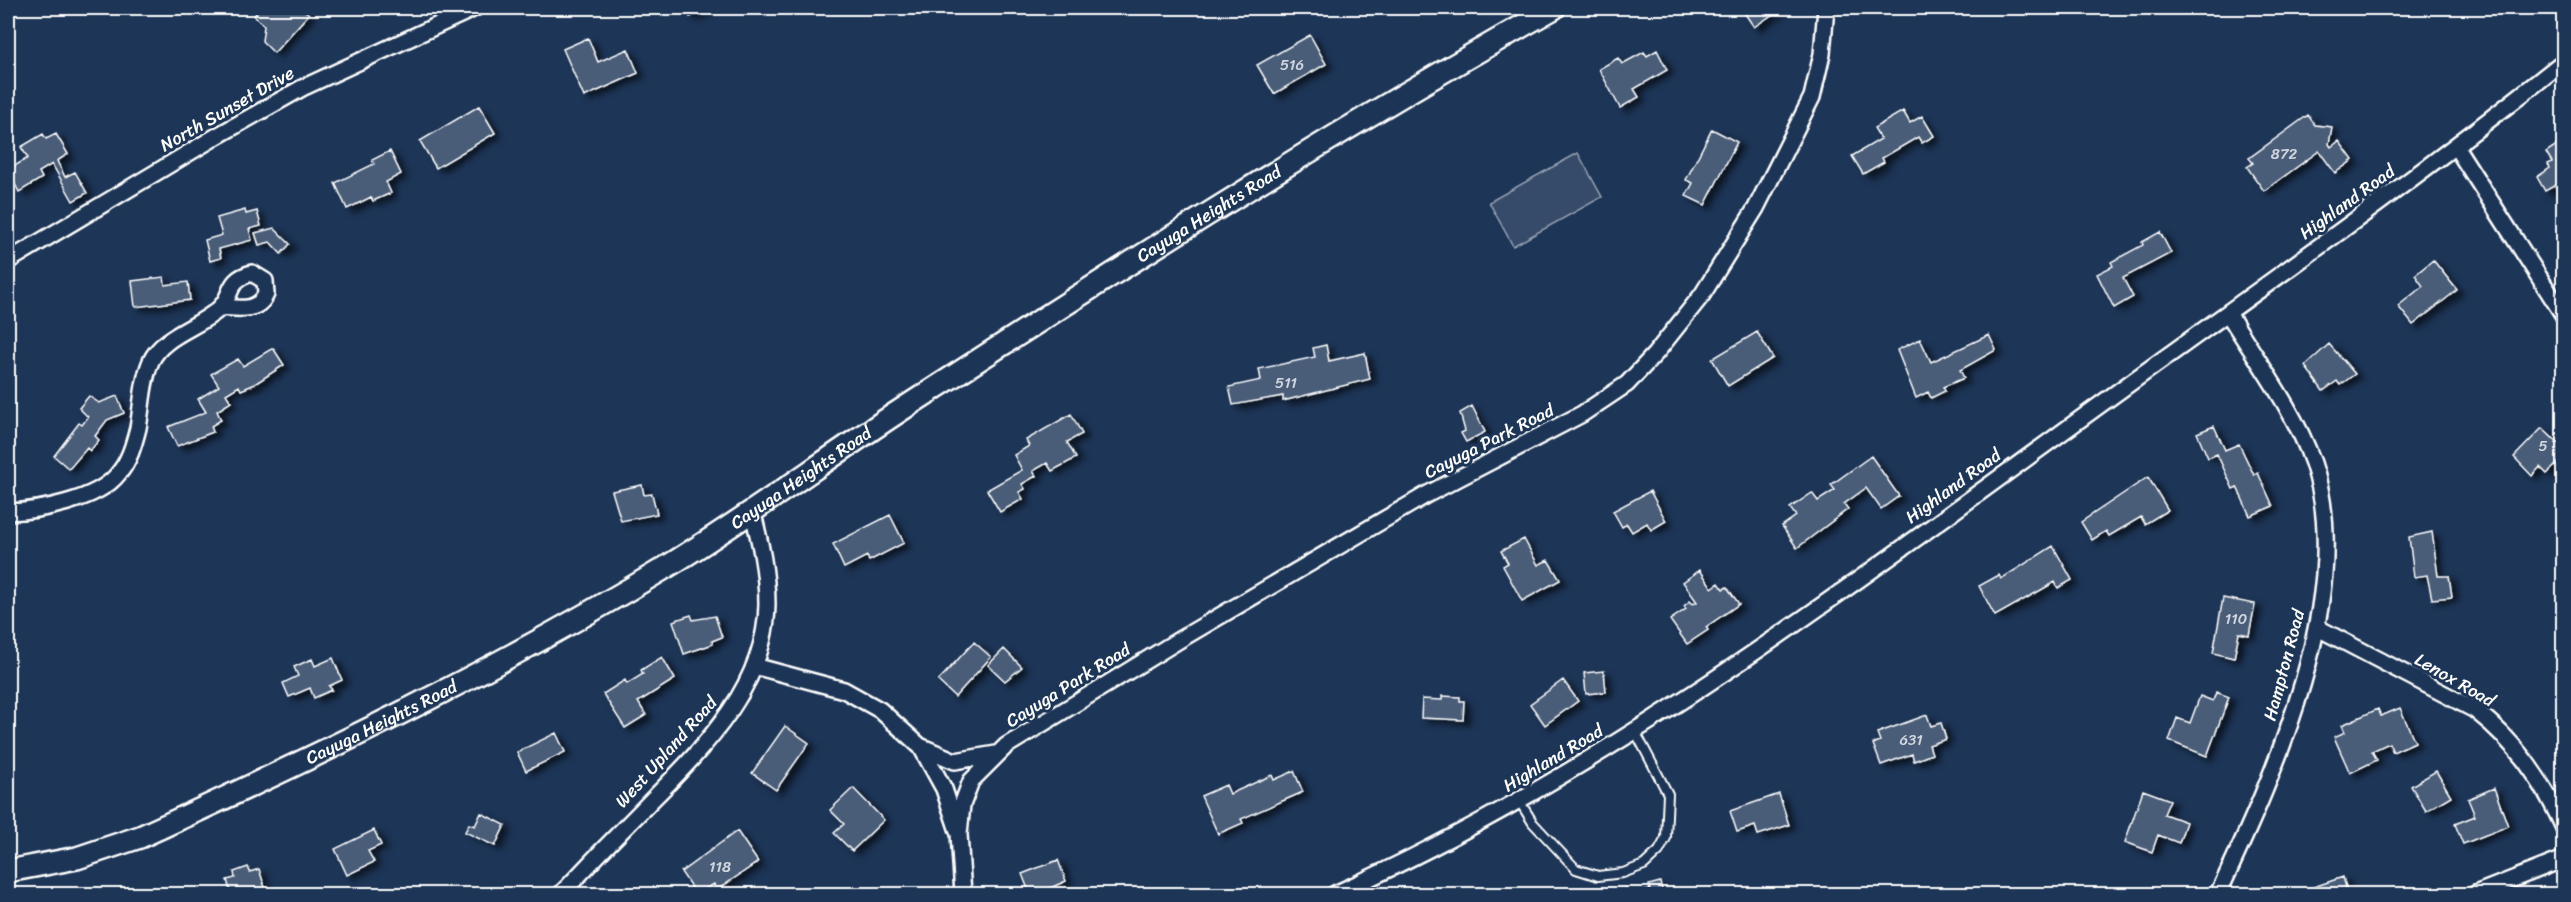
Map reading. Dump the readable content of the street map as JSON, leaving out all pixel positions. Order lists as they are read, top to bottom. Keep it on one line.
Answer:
{"streets":{"street":["North Sunset Drive","Highland Road","Cayuga Heights Road","Cayuga Park Road","Hampton Road","Lenox Road","West Upland Road"]},"crossings":[["Highland Road","Hampton Road"],["Cayuga Heights Road","West Upland Road"],["Hampton Road","Lenox Road"]],"house_numbers":["516","872","511","5","110","631","118"]}
